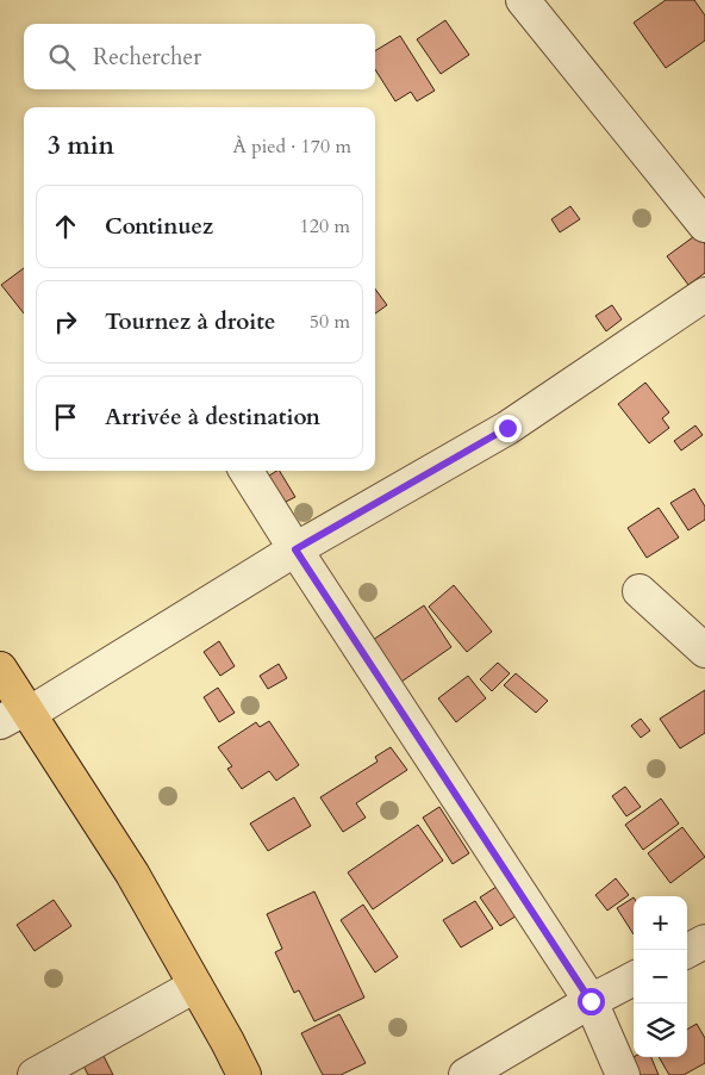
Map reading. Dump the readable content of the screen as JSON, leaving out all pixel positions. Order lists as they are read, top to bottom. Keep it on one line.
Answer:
{"page":{"search":"Rechercher","heading":["3 min","À pied · 170 m"],"list":[["Continuez","120 m"],["Tournez à droite","50 m"],"Arrivée à destination"],"map_buttons":["+","−"]}}
